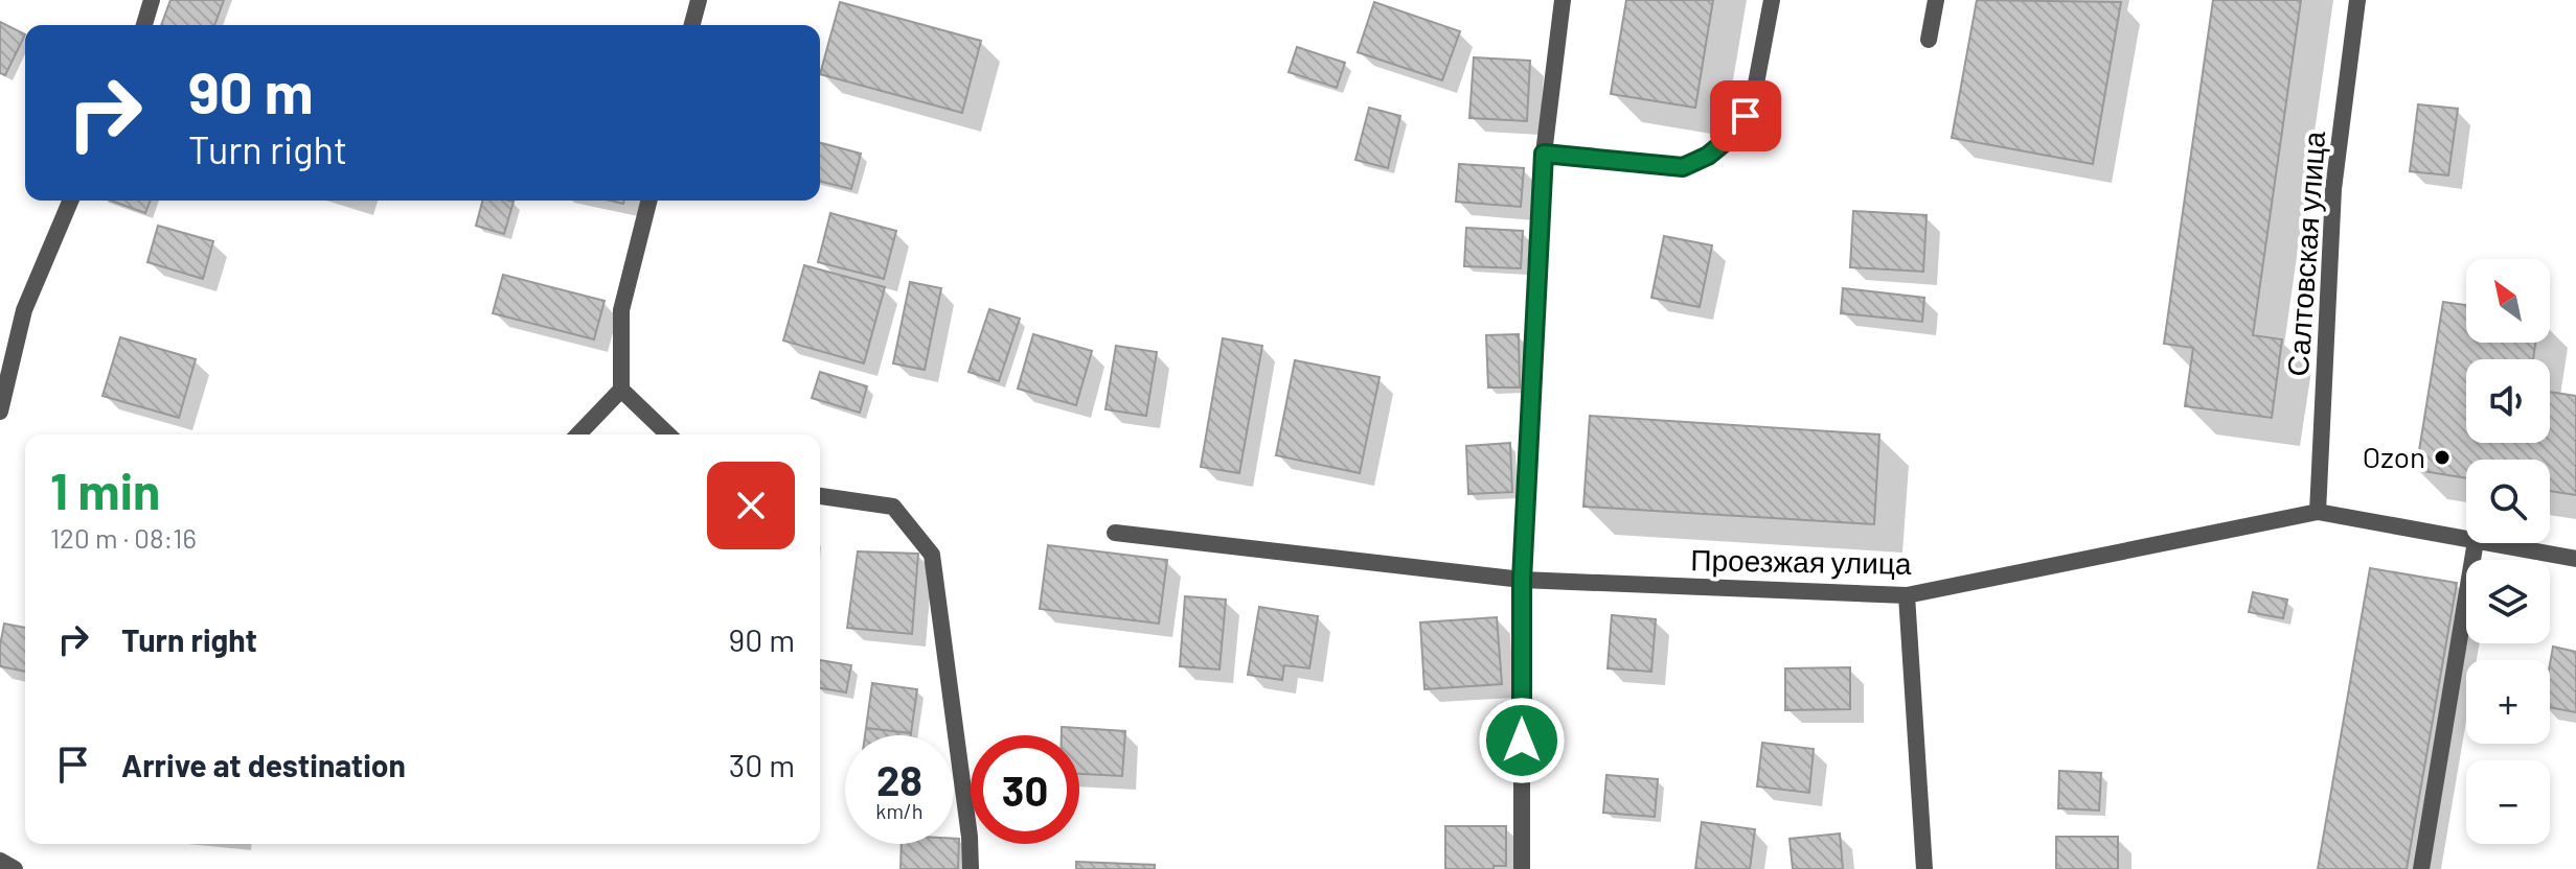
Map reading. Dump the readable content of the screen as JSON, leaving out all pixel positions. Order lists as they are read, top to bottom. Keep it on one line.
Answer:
{"streets":{"street":["Салтовская улица","Проезжая улица"]},"crossings":[["Салтовская улица","Проезжая улица"]],"places":["Ozon"],"north":"top left","page":{"turn":["90 m","Turn right"],"map_buttons":["+","−"],"heading":["1 min","120 m · 08:16"],"list":[{"name":"Turn right","value":"90 m"},{"name":"Arrive at destination","value":"30 m"}],"speed":"28 km/h","limit":"30"}}
